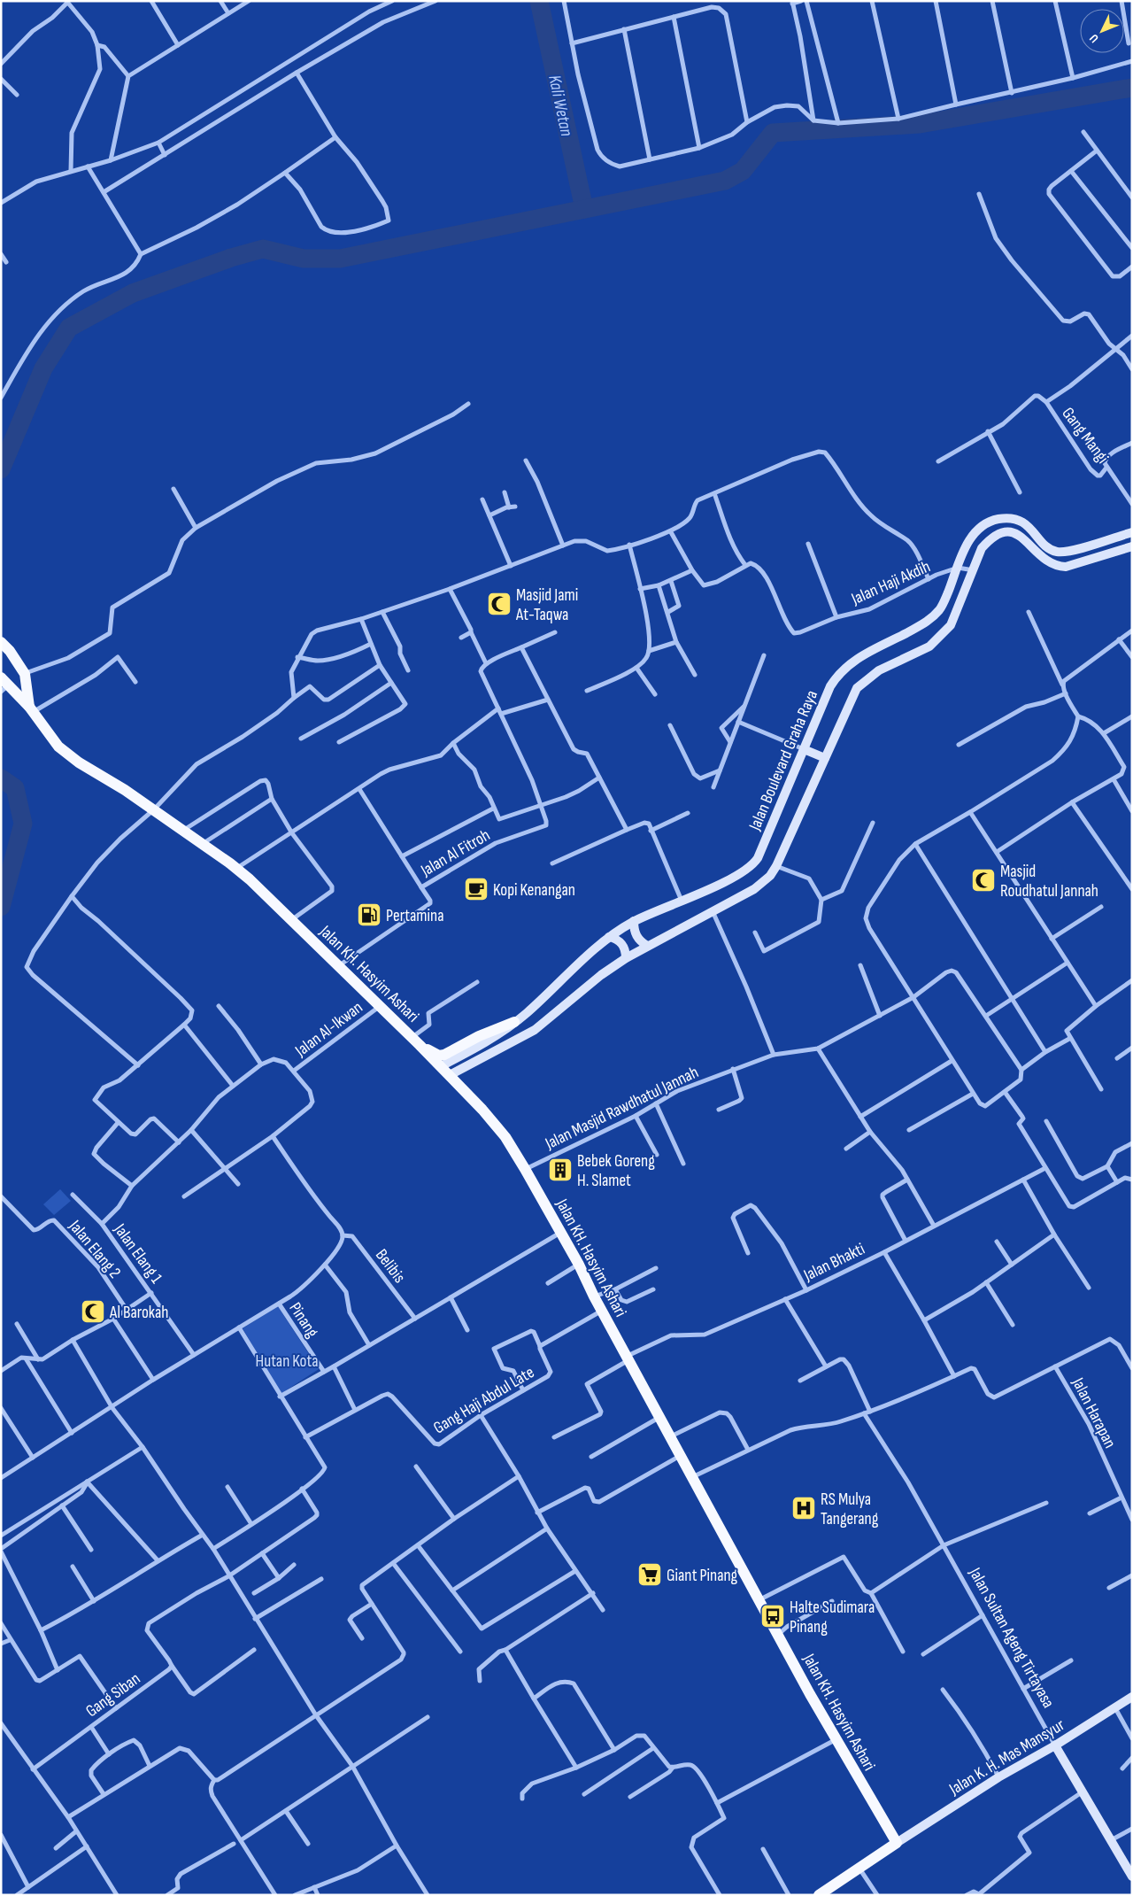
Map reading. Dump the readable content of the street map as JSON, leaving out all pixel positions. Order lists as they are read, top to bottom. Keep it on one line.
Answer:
{"streets":{"main road":["Jalan Boulevard Graha Raya","Jalan KH. Hasyim Ashari","Jalan Sultan Ageng Tirtayasa","Jalan K. H. Mas Mansyur"],"street":["Gang Mangi","Jalan Haji Akdih","Jalan Al Fitroh","Jalan Al-Ikwan","Jalan Masjid Rawdhatul Jannah","Jalan Elang 2","Jalan Elang 1","Jalan Bhakti","Belibis","Pinang","Gang Haji Abdul Late","Jalan Harapan","Gang Siban"]},"crossings":[["Jalan Haji Akdih","Jalan Boulevard Graha Raya"],["Jalan Boulevard Graha Raya","Jalan KH. Hasyim Ashari"],["Jalan Al Fitroh","Jalan KH. Hasyim Ashari"],["Jalan KH. Hasyim Ashari","Jalan Al-Ikwan"],["Jalan KH. Hasyim Ashari","Jalan Masjid Rawdhatul Jannah"],["Jalan KH. Hasyim Ashari","Jalan Bhakti"],["Jalan KH. Hasyim Ashari","Gang Haji Abdul Late"],["Jalan KH. Hasyim Ashari","Jalan K. H. Mas Mansyur"],["Jalan Sultan Ageng Tirtayasa","Jalan K. H. Mas Mansyur"]],"water":["Kali Wetan"],"parks":["Hutan Kota"],"places":{"mosque":["Masjid Jami At-Taqwa","Masjid Roudhatul Jannah","Al Barokah"],"cafe":["Kopi Kenangan"],"fuel station":["Pertamina"],"building":["Bebek Goreng H. Slamet"],"hospital":["RS Mulya Tangerang"],"supermarket":["Giant Pinang"],"bus stop":["Halte Sudimara Pinang"]},"north":"bottom left"}
